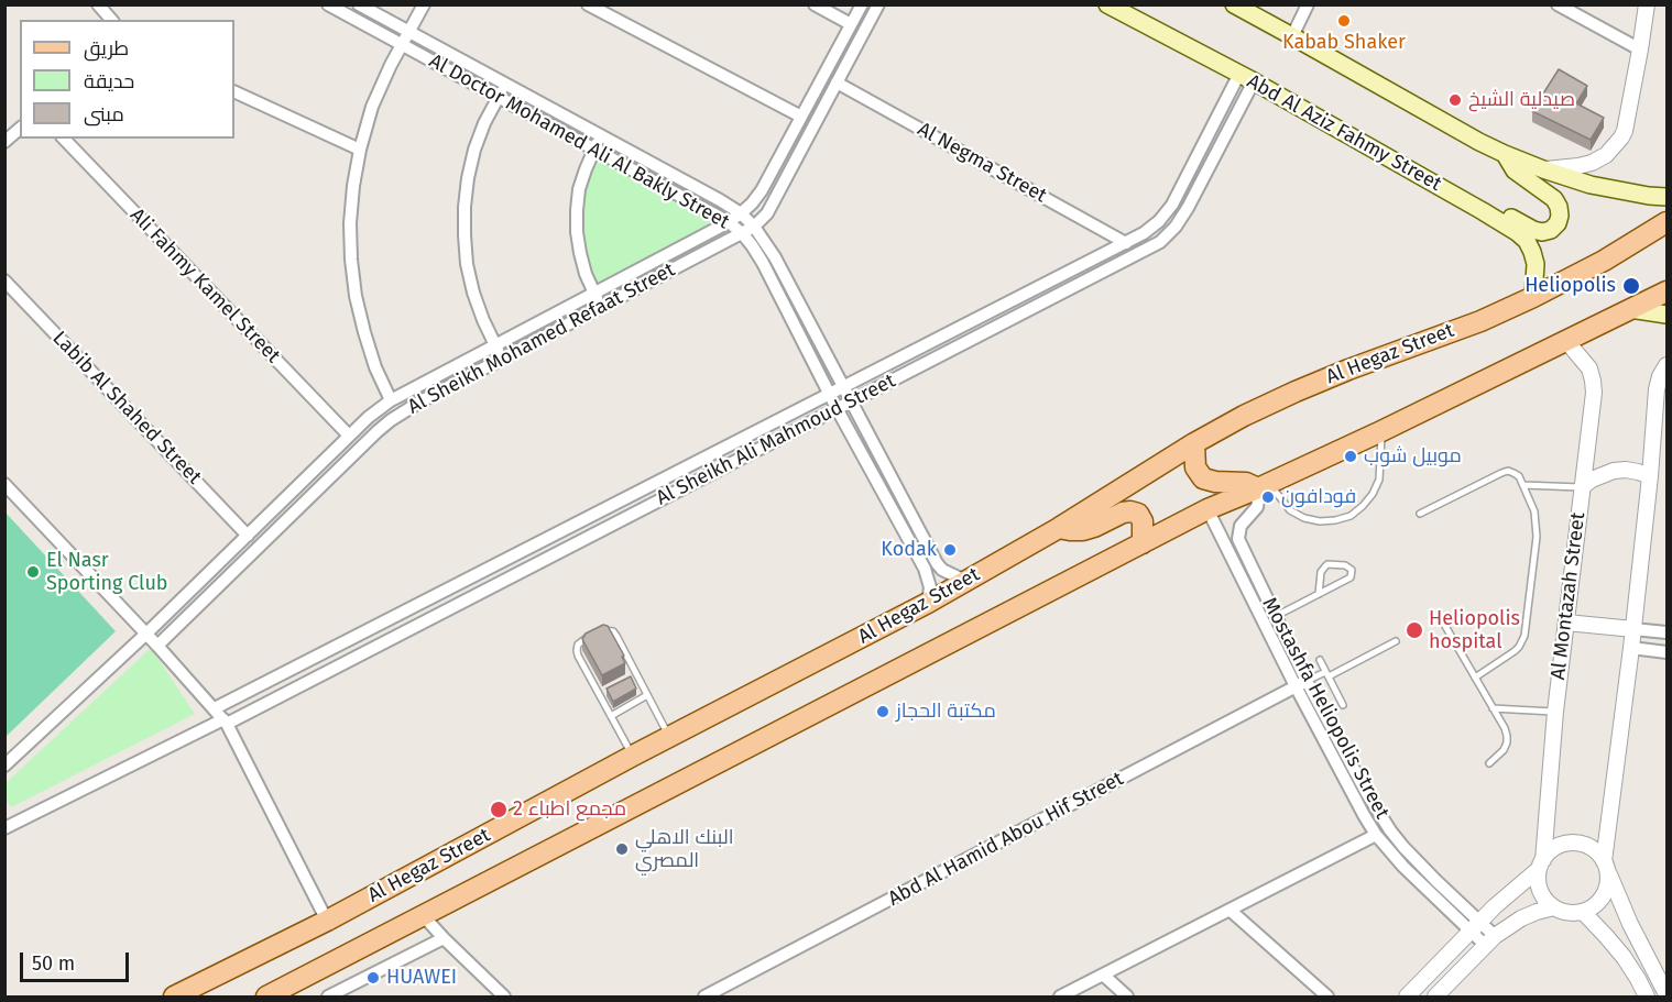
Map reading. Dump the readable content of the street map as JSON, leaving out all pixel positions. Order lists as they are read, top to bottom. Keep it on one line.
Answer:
{"streets":{"main road":["Abd Al Aziz Fahmy Street","Al Hegaz Street"],"street":["Al Doctor Mohamed Ali Al Bakly Street","Al Negma Street","Ali Fahmy Kamel Street","Al Sheikh Mohamed Refaat Street","Labib Al Shahed Street","Al Sheikh Ali Mahmoud Street","Al Montazah Street","Mostashfa Heliopolis Street","Abd Al Hamid Abou Hif Street"]},"crossings":[["Abd Al Aziz Fahmy Street","Al Hegaz Street"],["Abd Al Aziz Fahmy Street","Al Sheikh Ali Mahmoud Street"],["Al Doctor Mohamed Ali Al Bakly Street","Al Sheikh Mohamed Refaat Street"],["Al Doctor Mohamed Ali Al Bakly Street","Al Hegaz Street"],["Al Doctor Mohamed Ali Al Bakly Street","Al Sheikh Ali Mahmoud Street"],["Al Negma Street","Al Sheikh Mohamed Refaat Street"],["Al Negma Street","Al Sheikh Ali Mahmoud Street"],["Ali Fahmy Kamel Street","Al Sheikh Mohamed Refaat Street"],["Al Sheikh Mohamed Refaat Street","Labib Al Shahed Street"],["Al Hegaz Street","Al Montazah Street"],["Al Hegaz Street","Mostashfa Heliopolis Street"],["Mostashfa Heliopolis Street","Abd Al Hamid Abou Hif Street"]],"places":["Kabab Shaker","صيدلية الشيخ","Heliopolis","موبيل شوب","فودافون","Kodak","El Nasr Sporting Club","Heliopolis hospital","مكتبة الحجاز","مجمع اطباء 2","البنك الاهلي المصري","HUAWEI"],"legend":["طريق","حديقة","مبنى"],"scale_bar":"50 m"}
